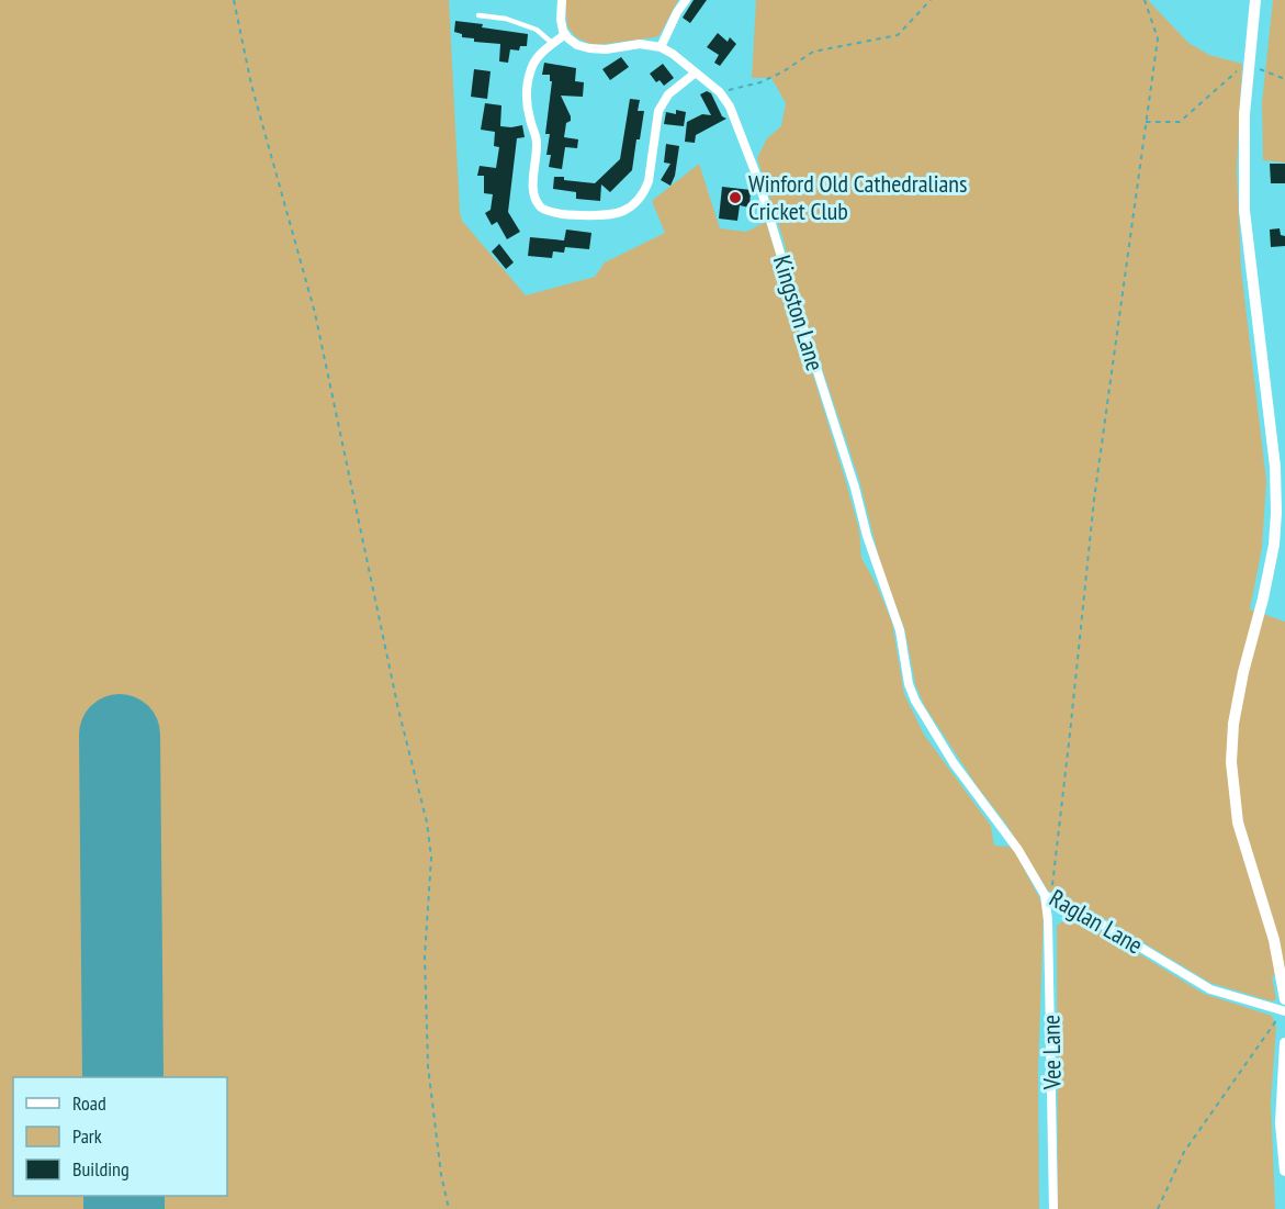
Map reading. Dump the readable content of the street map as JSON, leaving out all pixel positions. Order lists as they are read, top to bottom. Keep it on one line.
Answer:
{"streets":{"street":["Kingston Lane","Raglan Lane","Vee Lane"]},"crossings":[["Kingston Lane","Raglan Lane"],["Raglan Lane","Vee Lane"]],"places":["Winford Old Cathedralians Cricket Club"],"legend":["Road","Park","Building"]}
